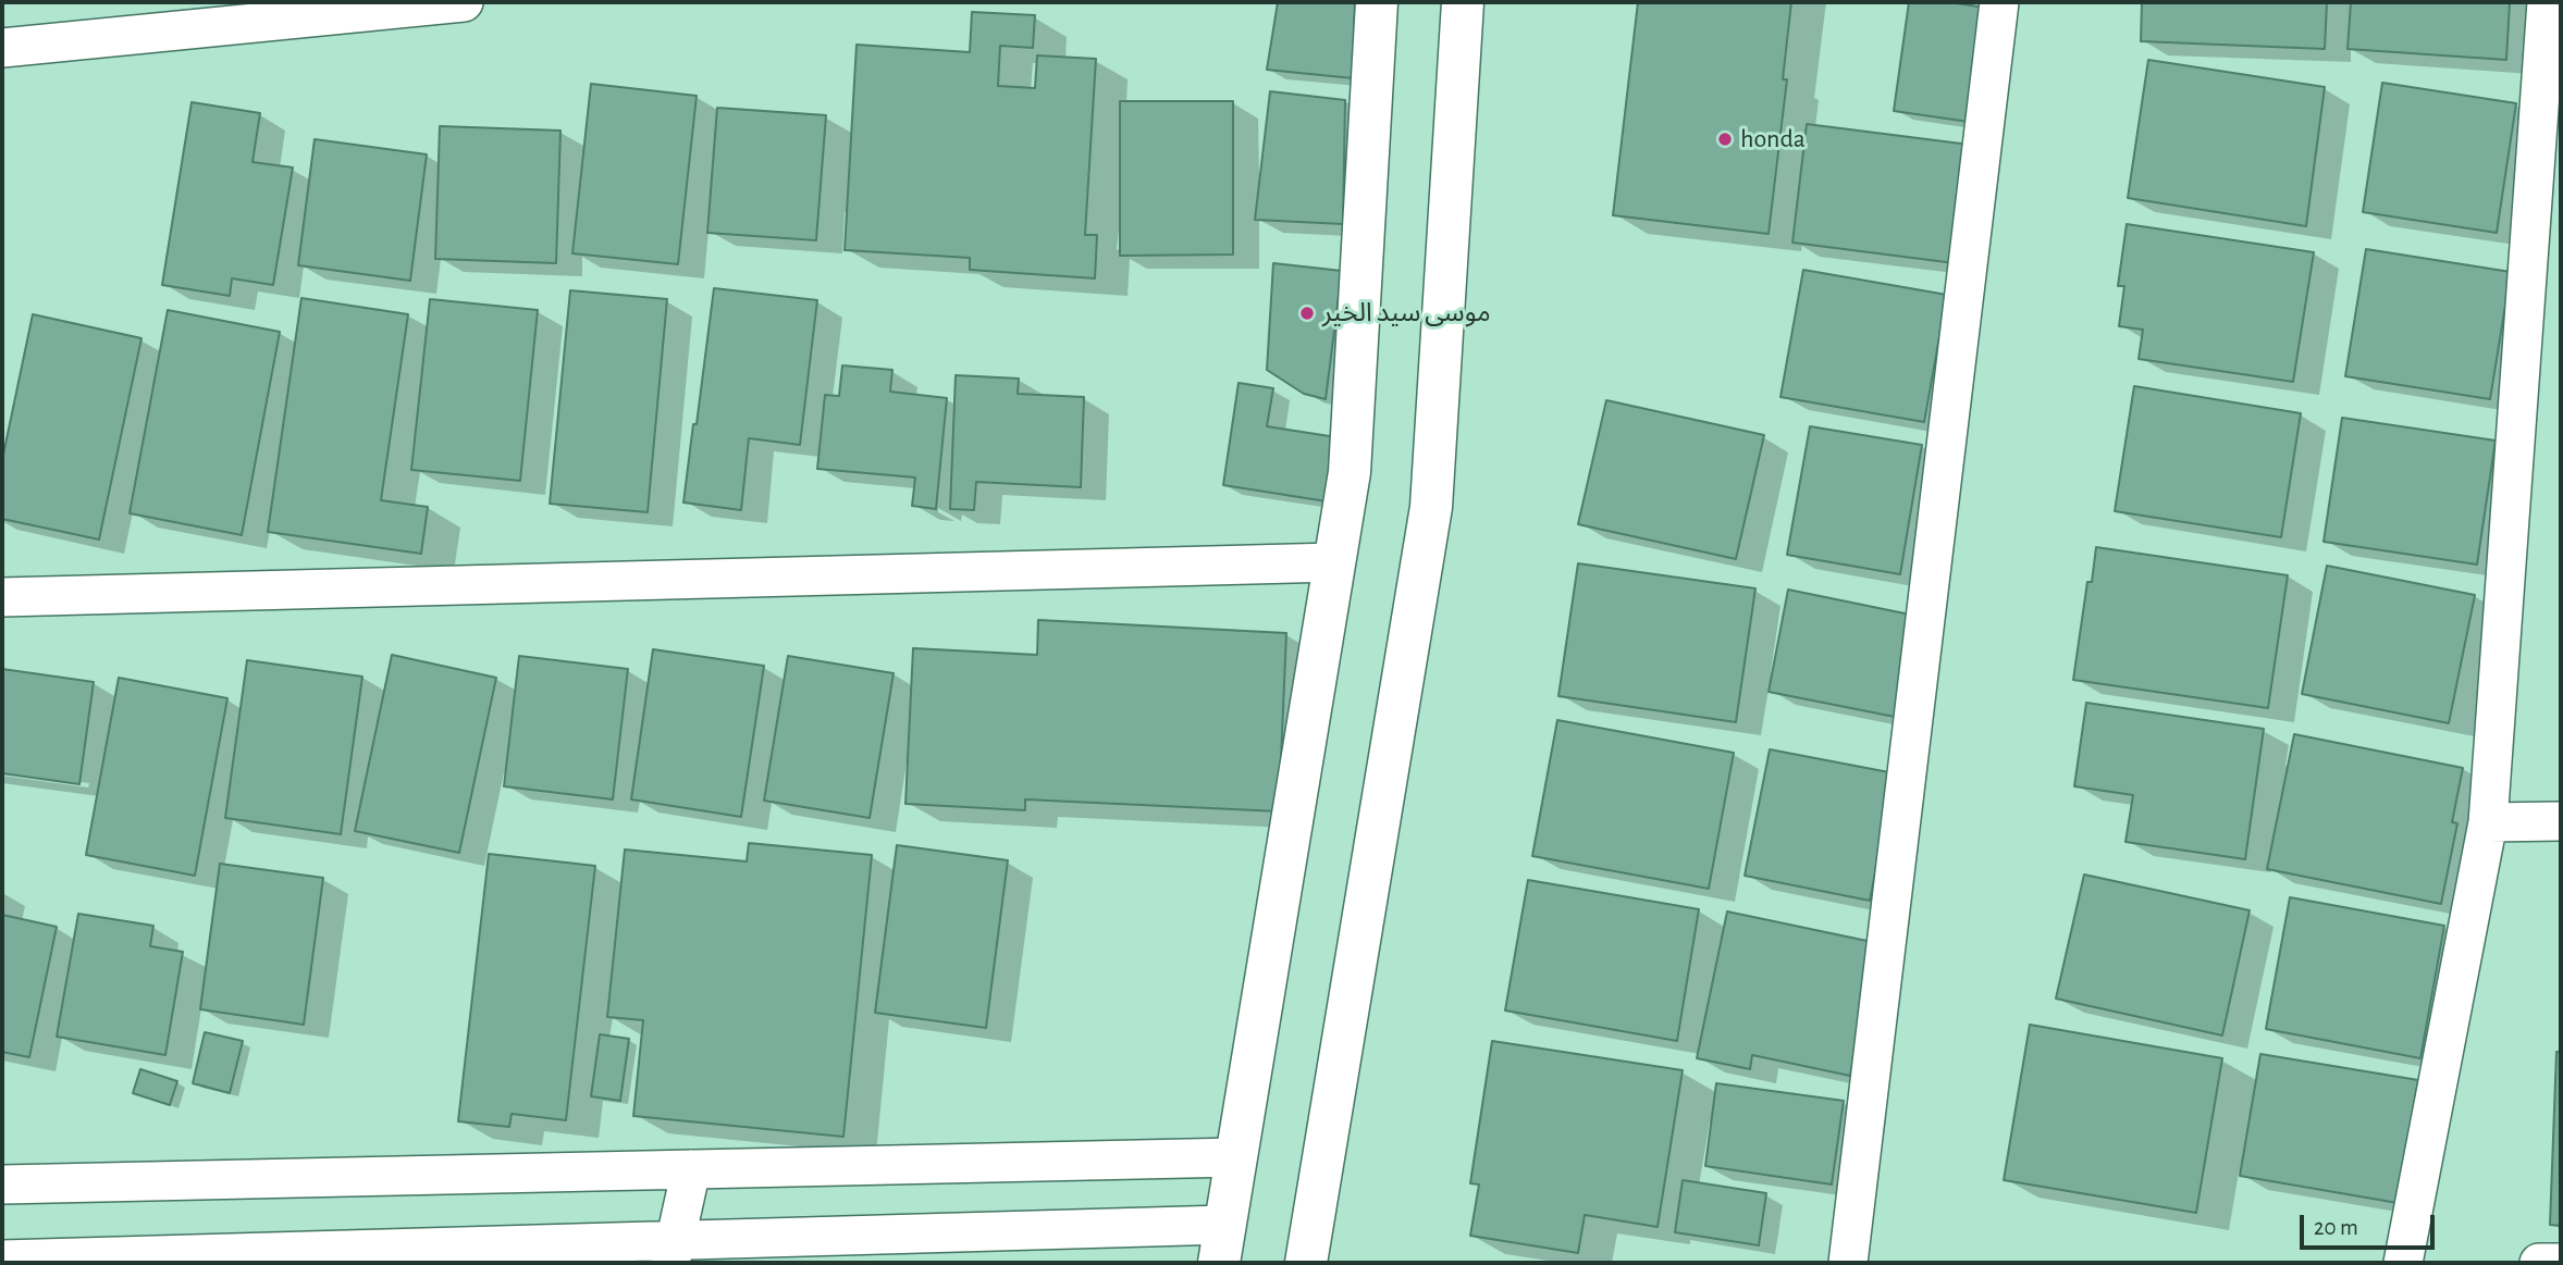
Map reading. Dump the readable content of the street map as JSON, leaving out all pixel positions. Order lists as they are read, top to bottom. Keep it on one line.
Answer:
{"places":["honda","موسى سيد الخير"],"scale_bar":"20 m"}
